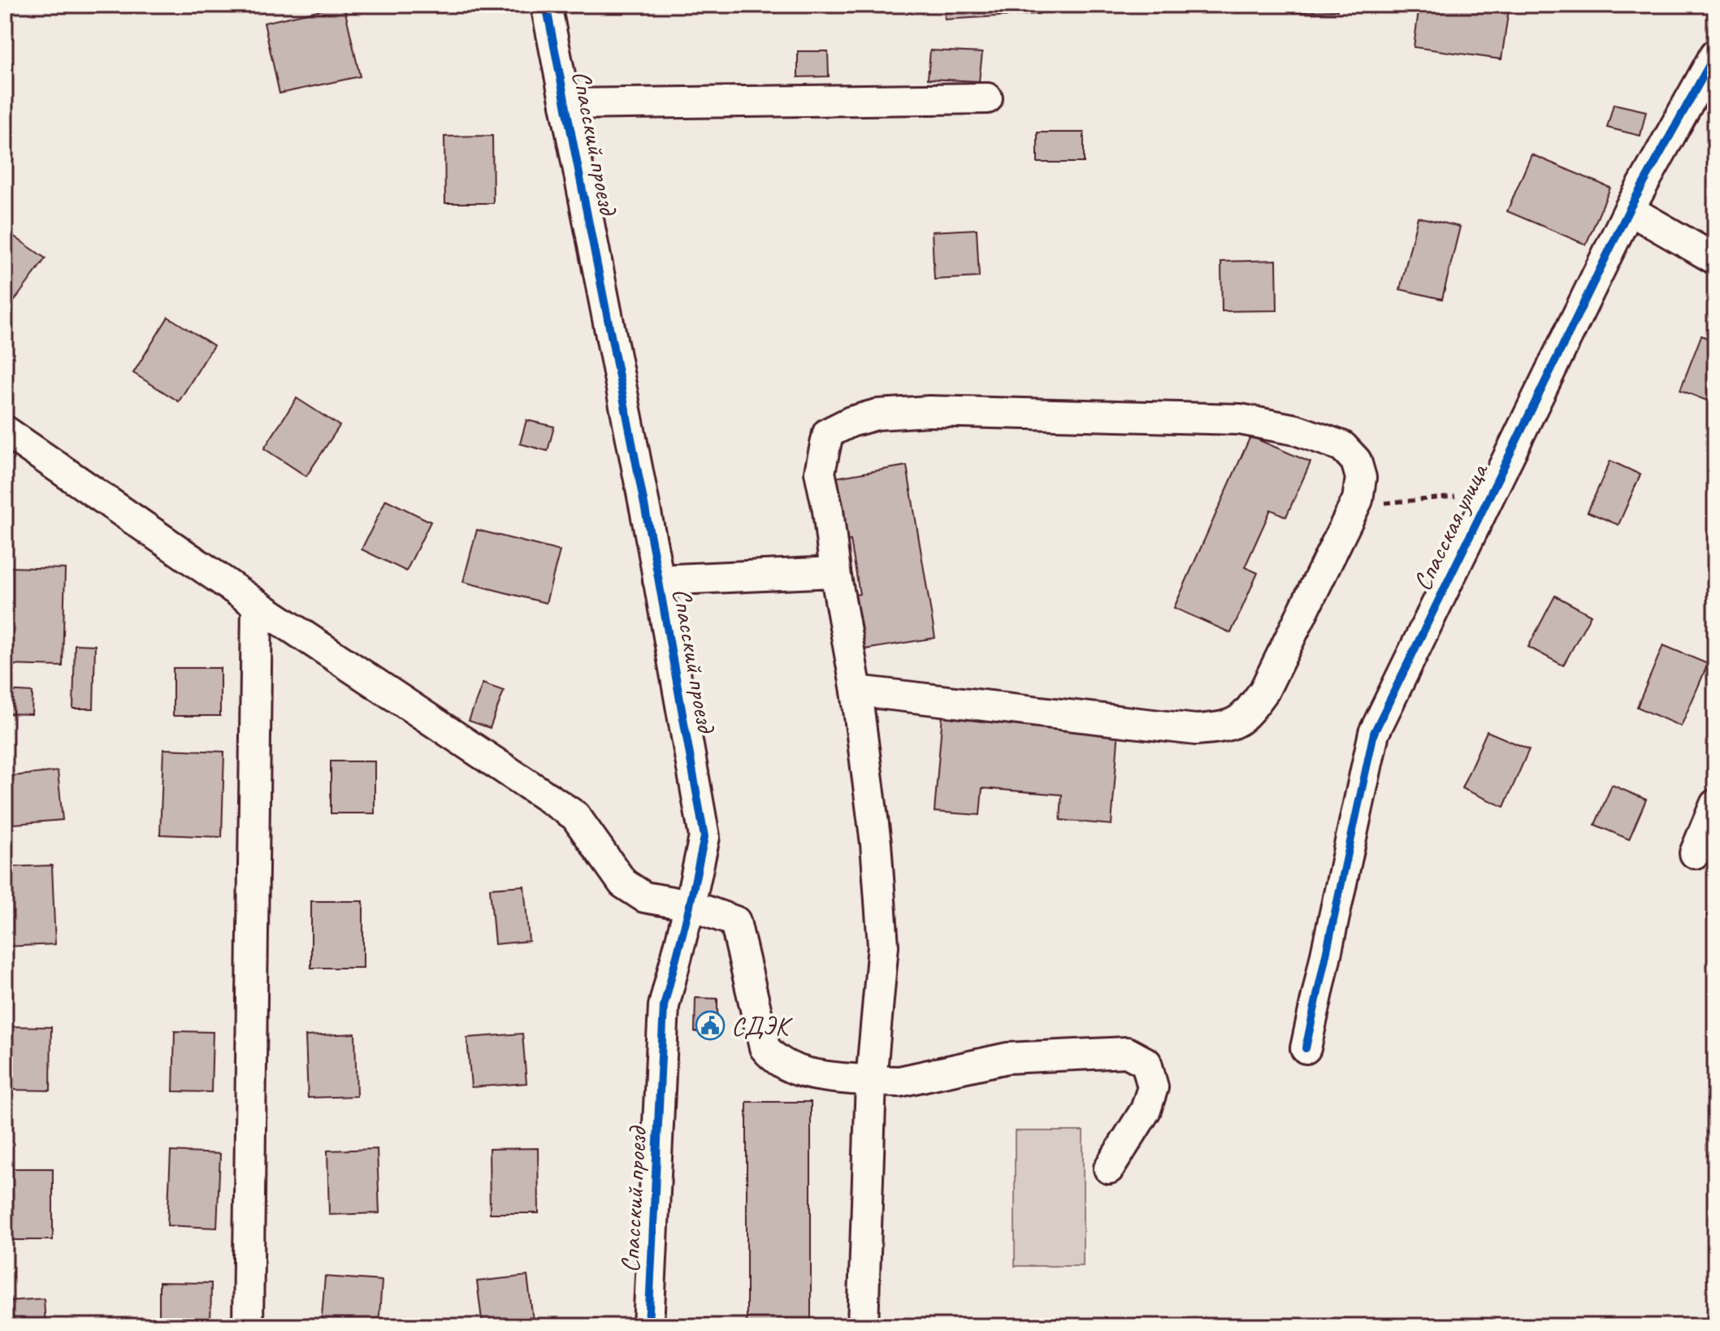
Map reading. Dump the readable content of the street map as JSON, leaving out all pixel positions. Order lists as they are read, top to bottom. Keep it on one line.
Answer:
{"streets":{"street":["Спасский проезд","Спасская улица"]},"places":{"public building":["СДЭК"]}}
